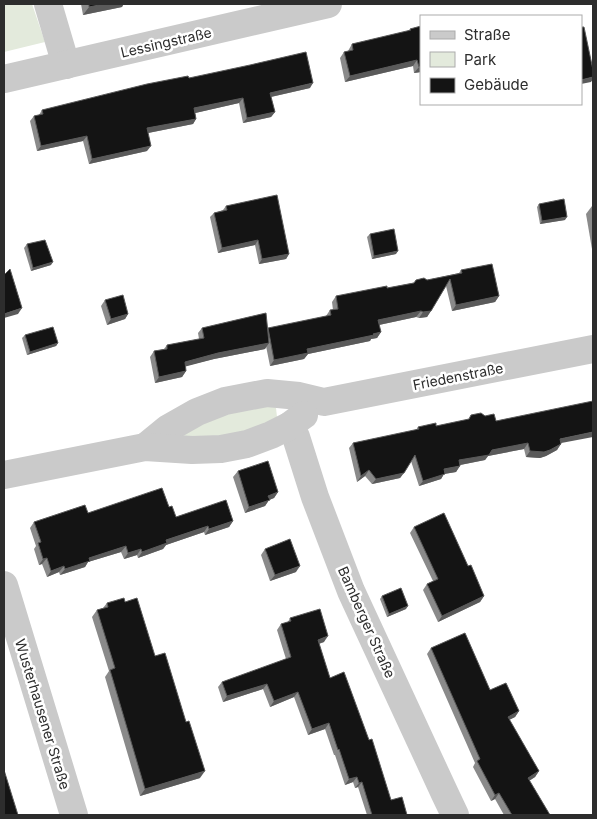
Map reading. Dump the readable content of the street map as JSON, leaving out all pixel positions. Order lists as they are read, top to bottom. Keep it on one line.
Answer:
{"streets":{"street":["Lessingstraße","Friedenstraße","Bamberger Straße","Wusterhausener Straße"]},"crossings":[["Friedenstraße","Bamberger Straße"]],"legend":["Straße","Park","Gebäude"]}
